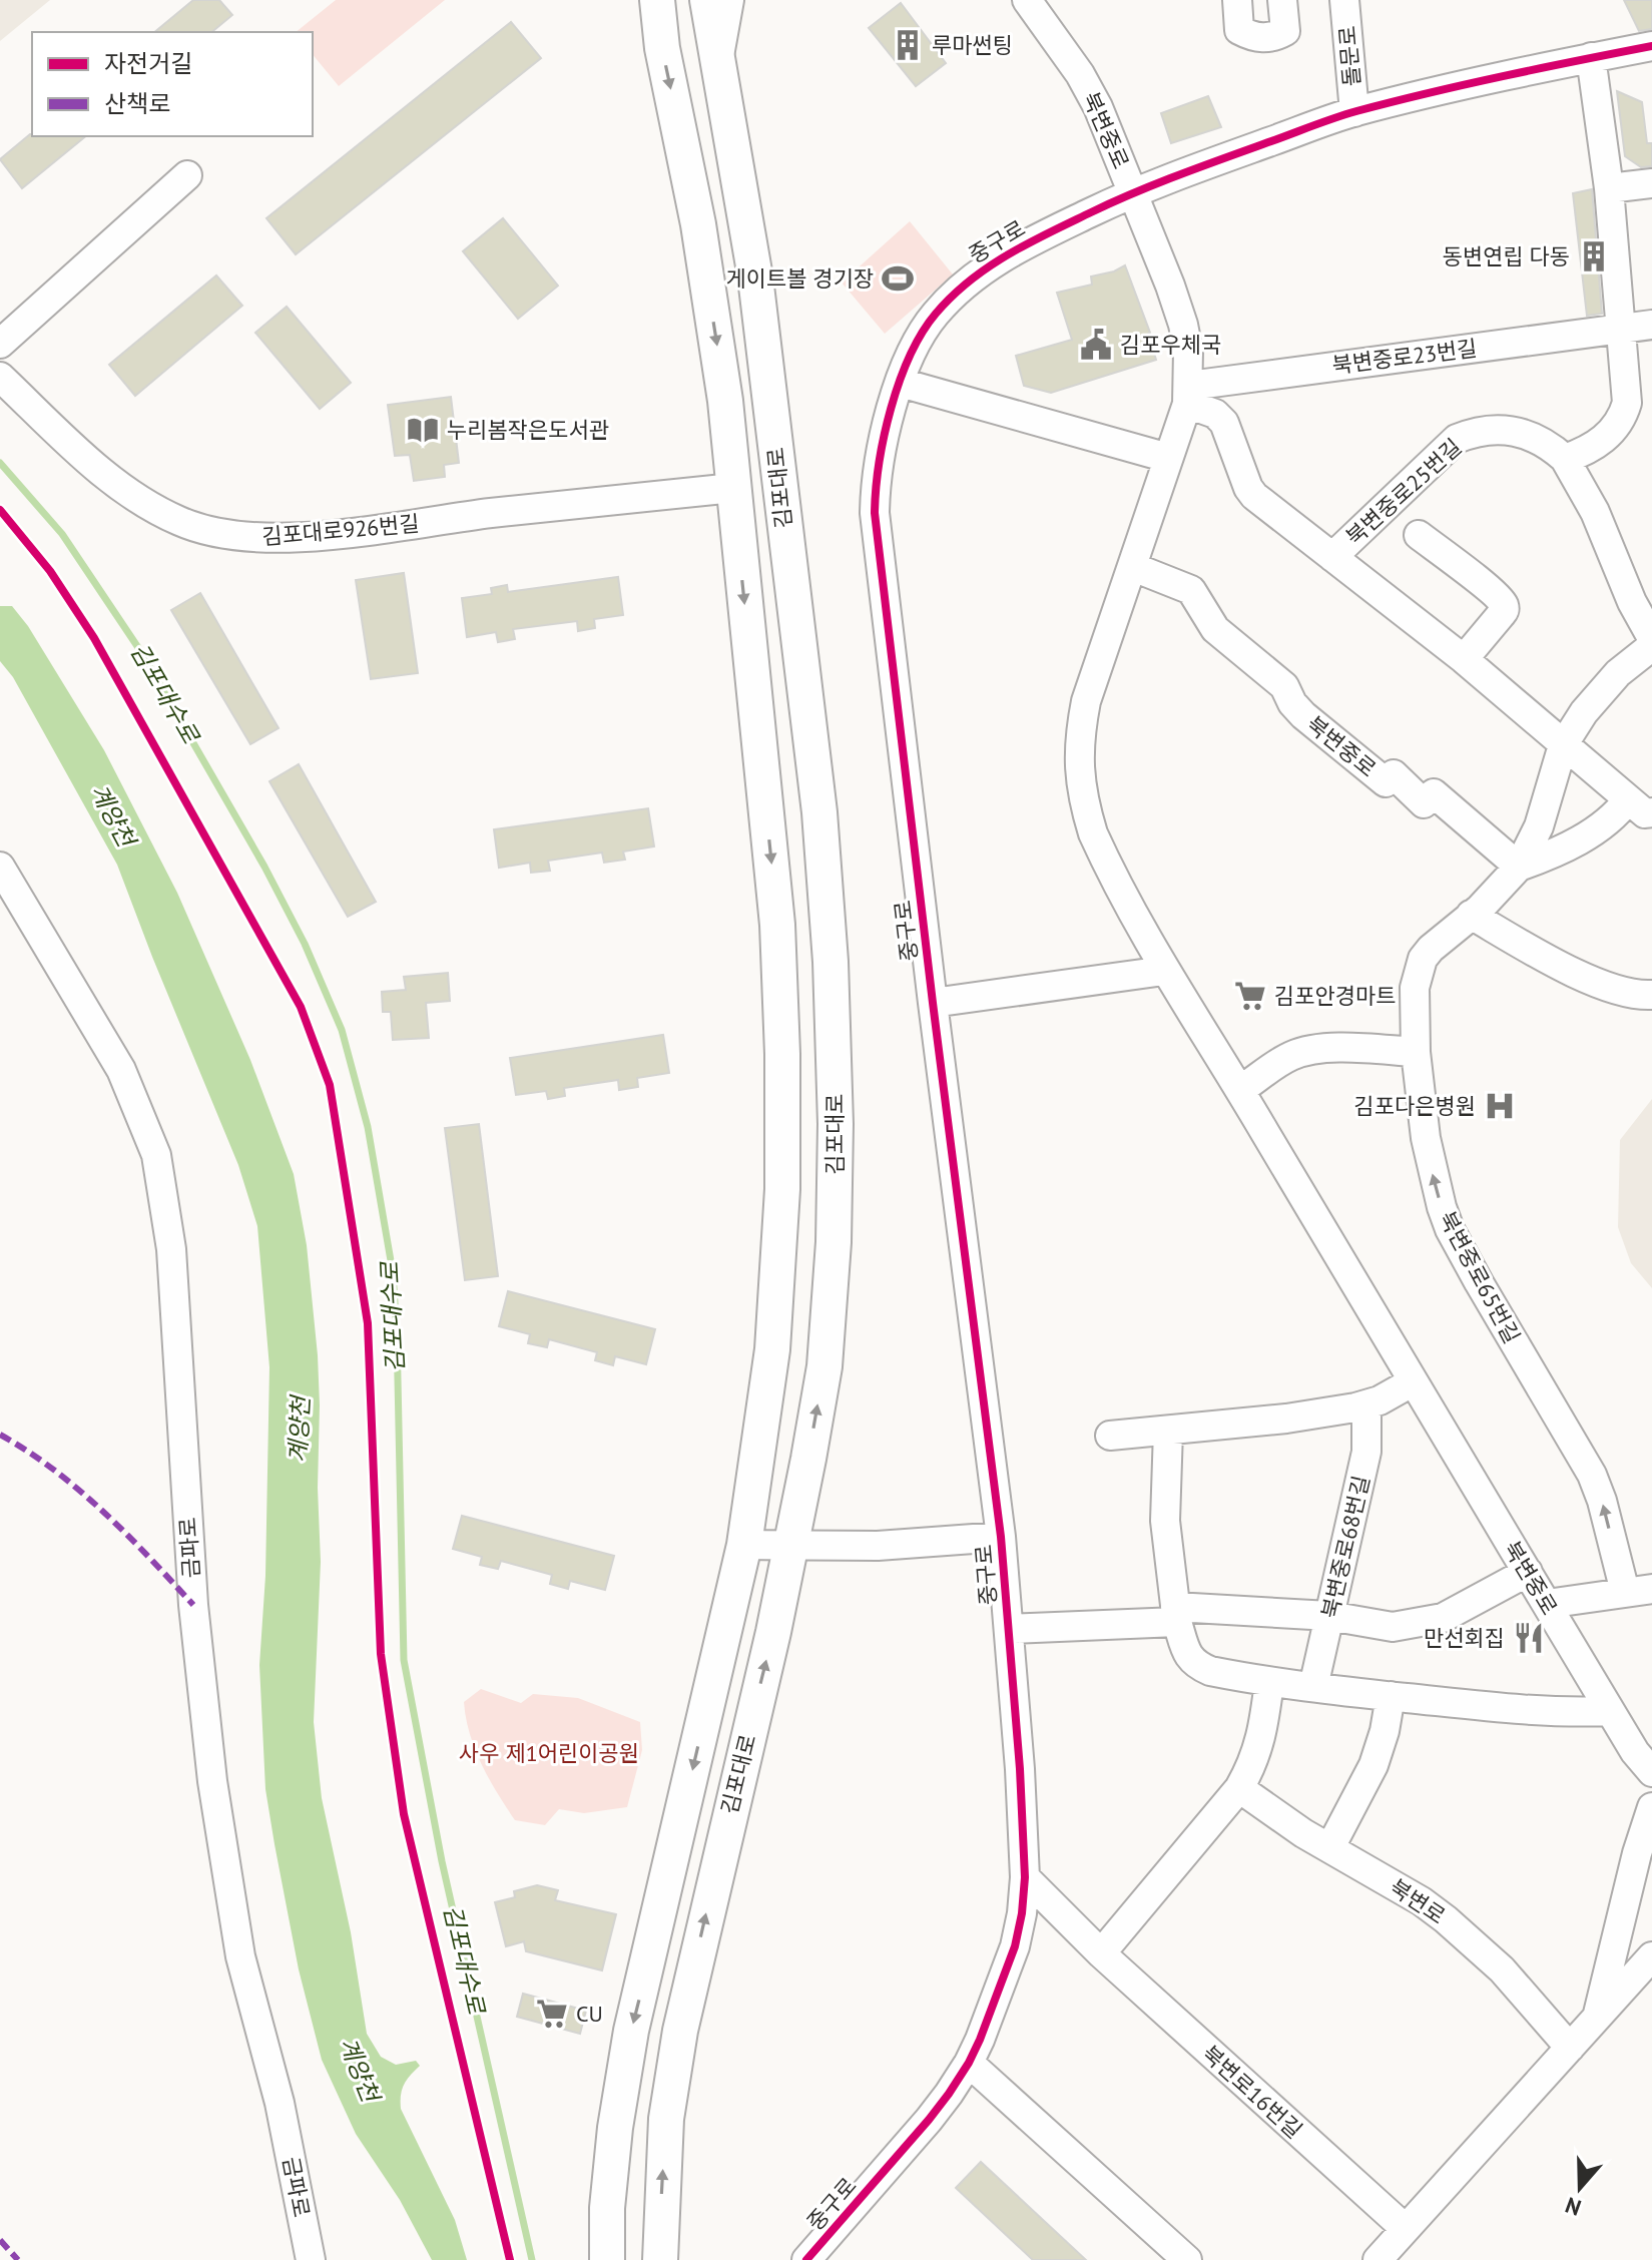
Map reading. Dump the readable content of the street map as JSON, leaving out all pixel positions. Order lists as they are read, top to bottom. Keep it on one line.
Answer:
{"streets":{"main road":["김포대로"],"street":["돌문로","북변중로","중구로","북변중로23번길","북변중로25번길","김포대로926번길","북변중로65번길","북변중로68번길","금파로","북변로","북변로16번길"]},"crossings":[["돌문로","중구로"],["북변중로","중구로"],["북변중로","북변중로23번길"],["북변중로","북변중로25번길"],["북변중로","북변중로65번길"],["중구로","북변로16번길"],["북변중로23번길","북변중로25번길"],["김포대로","김포대로926번길"],["북변중로25번길","북변중로65번길"]],"one_way":["북변중로65번길"],"water":["김포대수로","계양천"],"parks":["사우 제1어린이공원"],"places":{"building":["루마썬팅","동변연립 다동"],"sports":["게이트볼 경기장"],"public building":["김포우체국"],"library":["누리봄작은도서관"],"supermarket":["김포안경마트","CU"],"hospital":["김포다은병원"],"restaurant":["만선회집"]},"legend":["자전거길","산책로"],"north":"bottom"}
